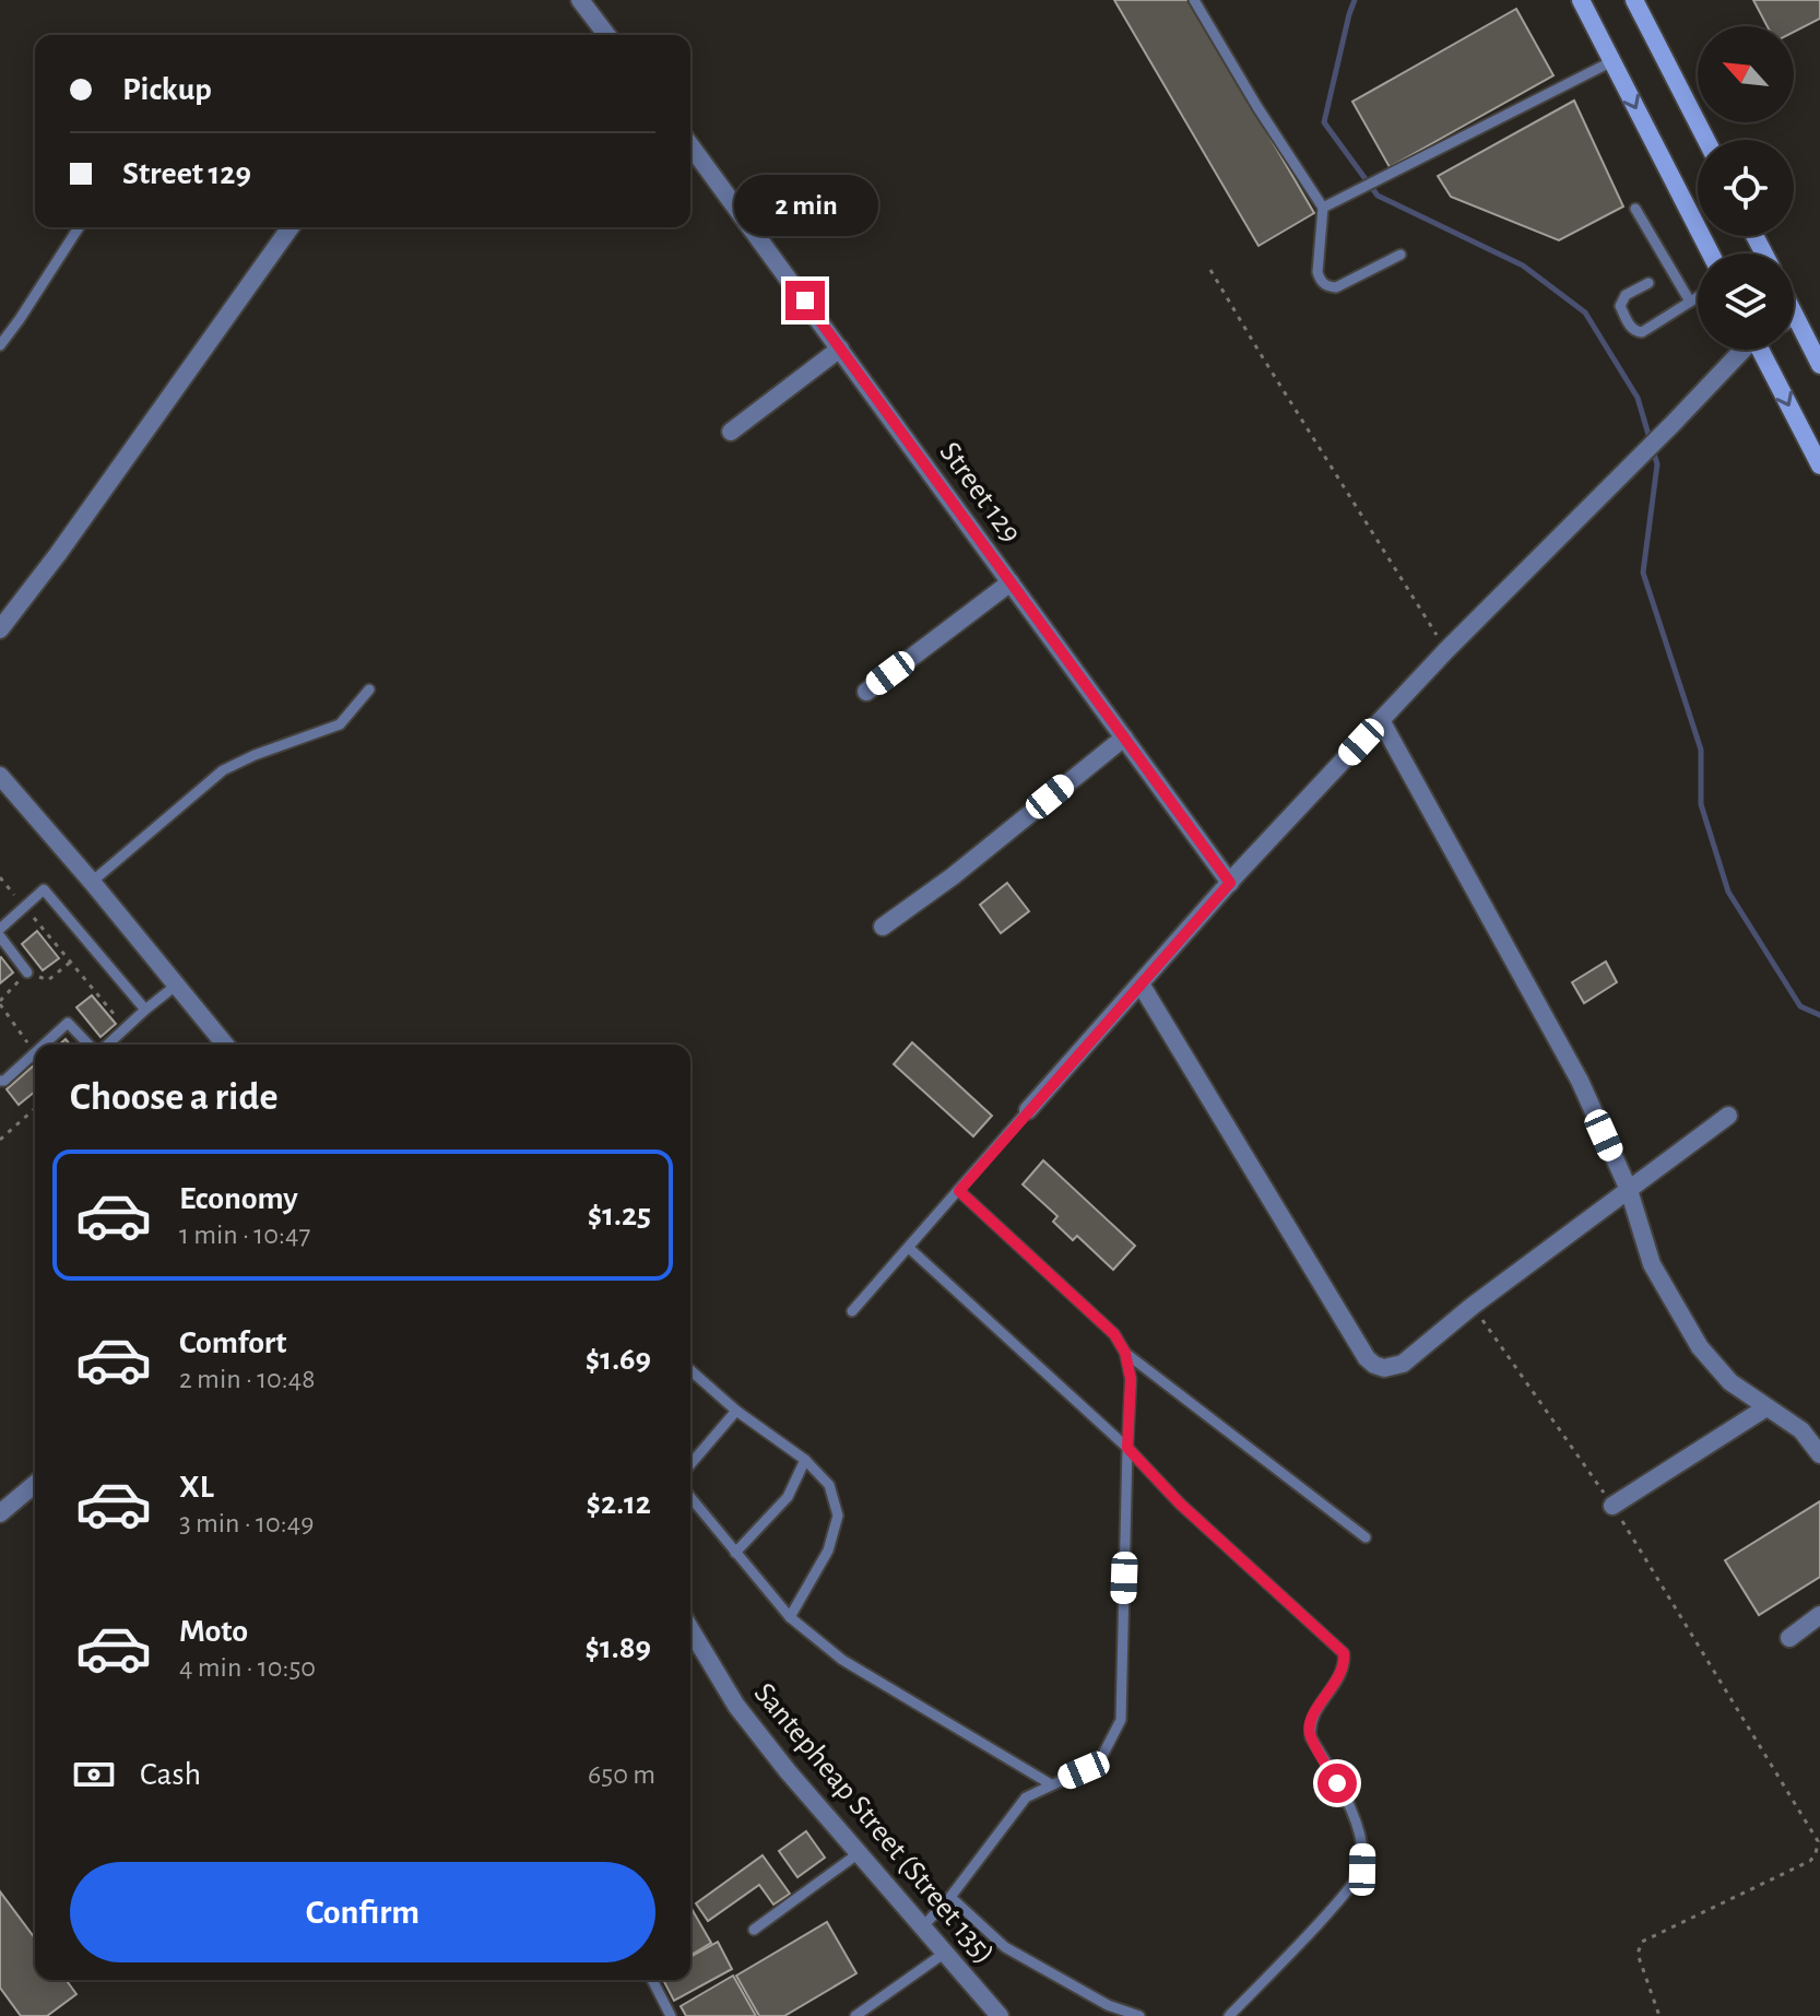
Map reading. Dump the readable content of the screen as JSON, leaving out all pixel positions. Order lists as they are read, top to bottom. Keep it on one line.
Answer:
{"streets":{"street":["Street 129","Santepheap Street (Street 135)"]},"north":"top left","page":{"banner":["Pickup","Street 129"],"bubble":"2 min","heading":"Choose a ride","list":[{"name":"Economy","note":"1 min · 10:47","value":"$1.25"},{"name":"Comfort","note":"2 min · 10:48","value":"$1.69"},{"name":"XL","note":"3 min · 10:49","value":"$2.12"},{"name":"Moto","note":"4 min · 10:50","value":"$1.89"}],"pay":["Cash","650 m"],"buttons":"Confirm"}}
